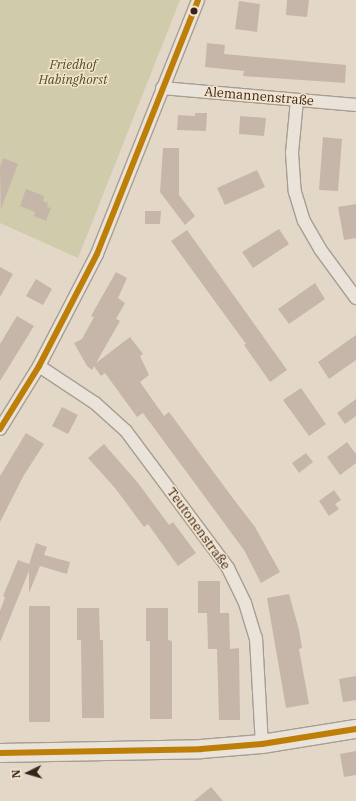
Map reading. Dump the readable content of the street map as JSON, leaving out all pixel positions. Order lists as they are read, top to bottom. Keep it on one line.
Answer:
{"streets":{"street":["Alemannenstraße","Teutonenstraße"]},"parks":["Friedhof Habinghorst"],"north":"left"}
